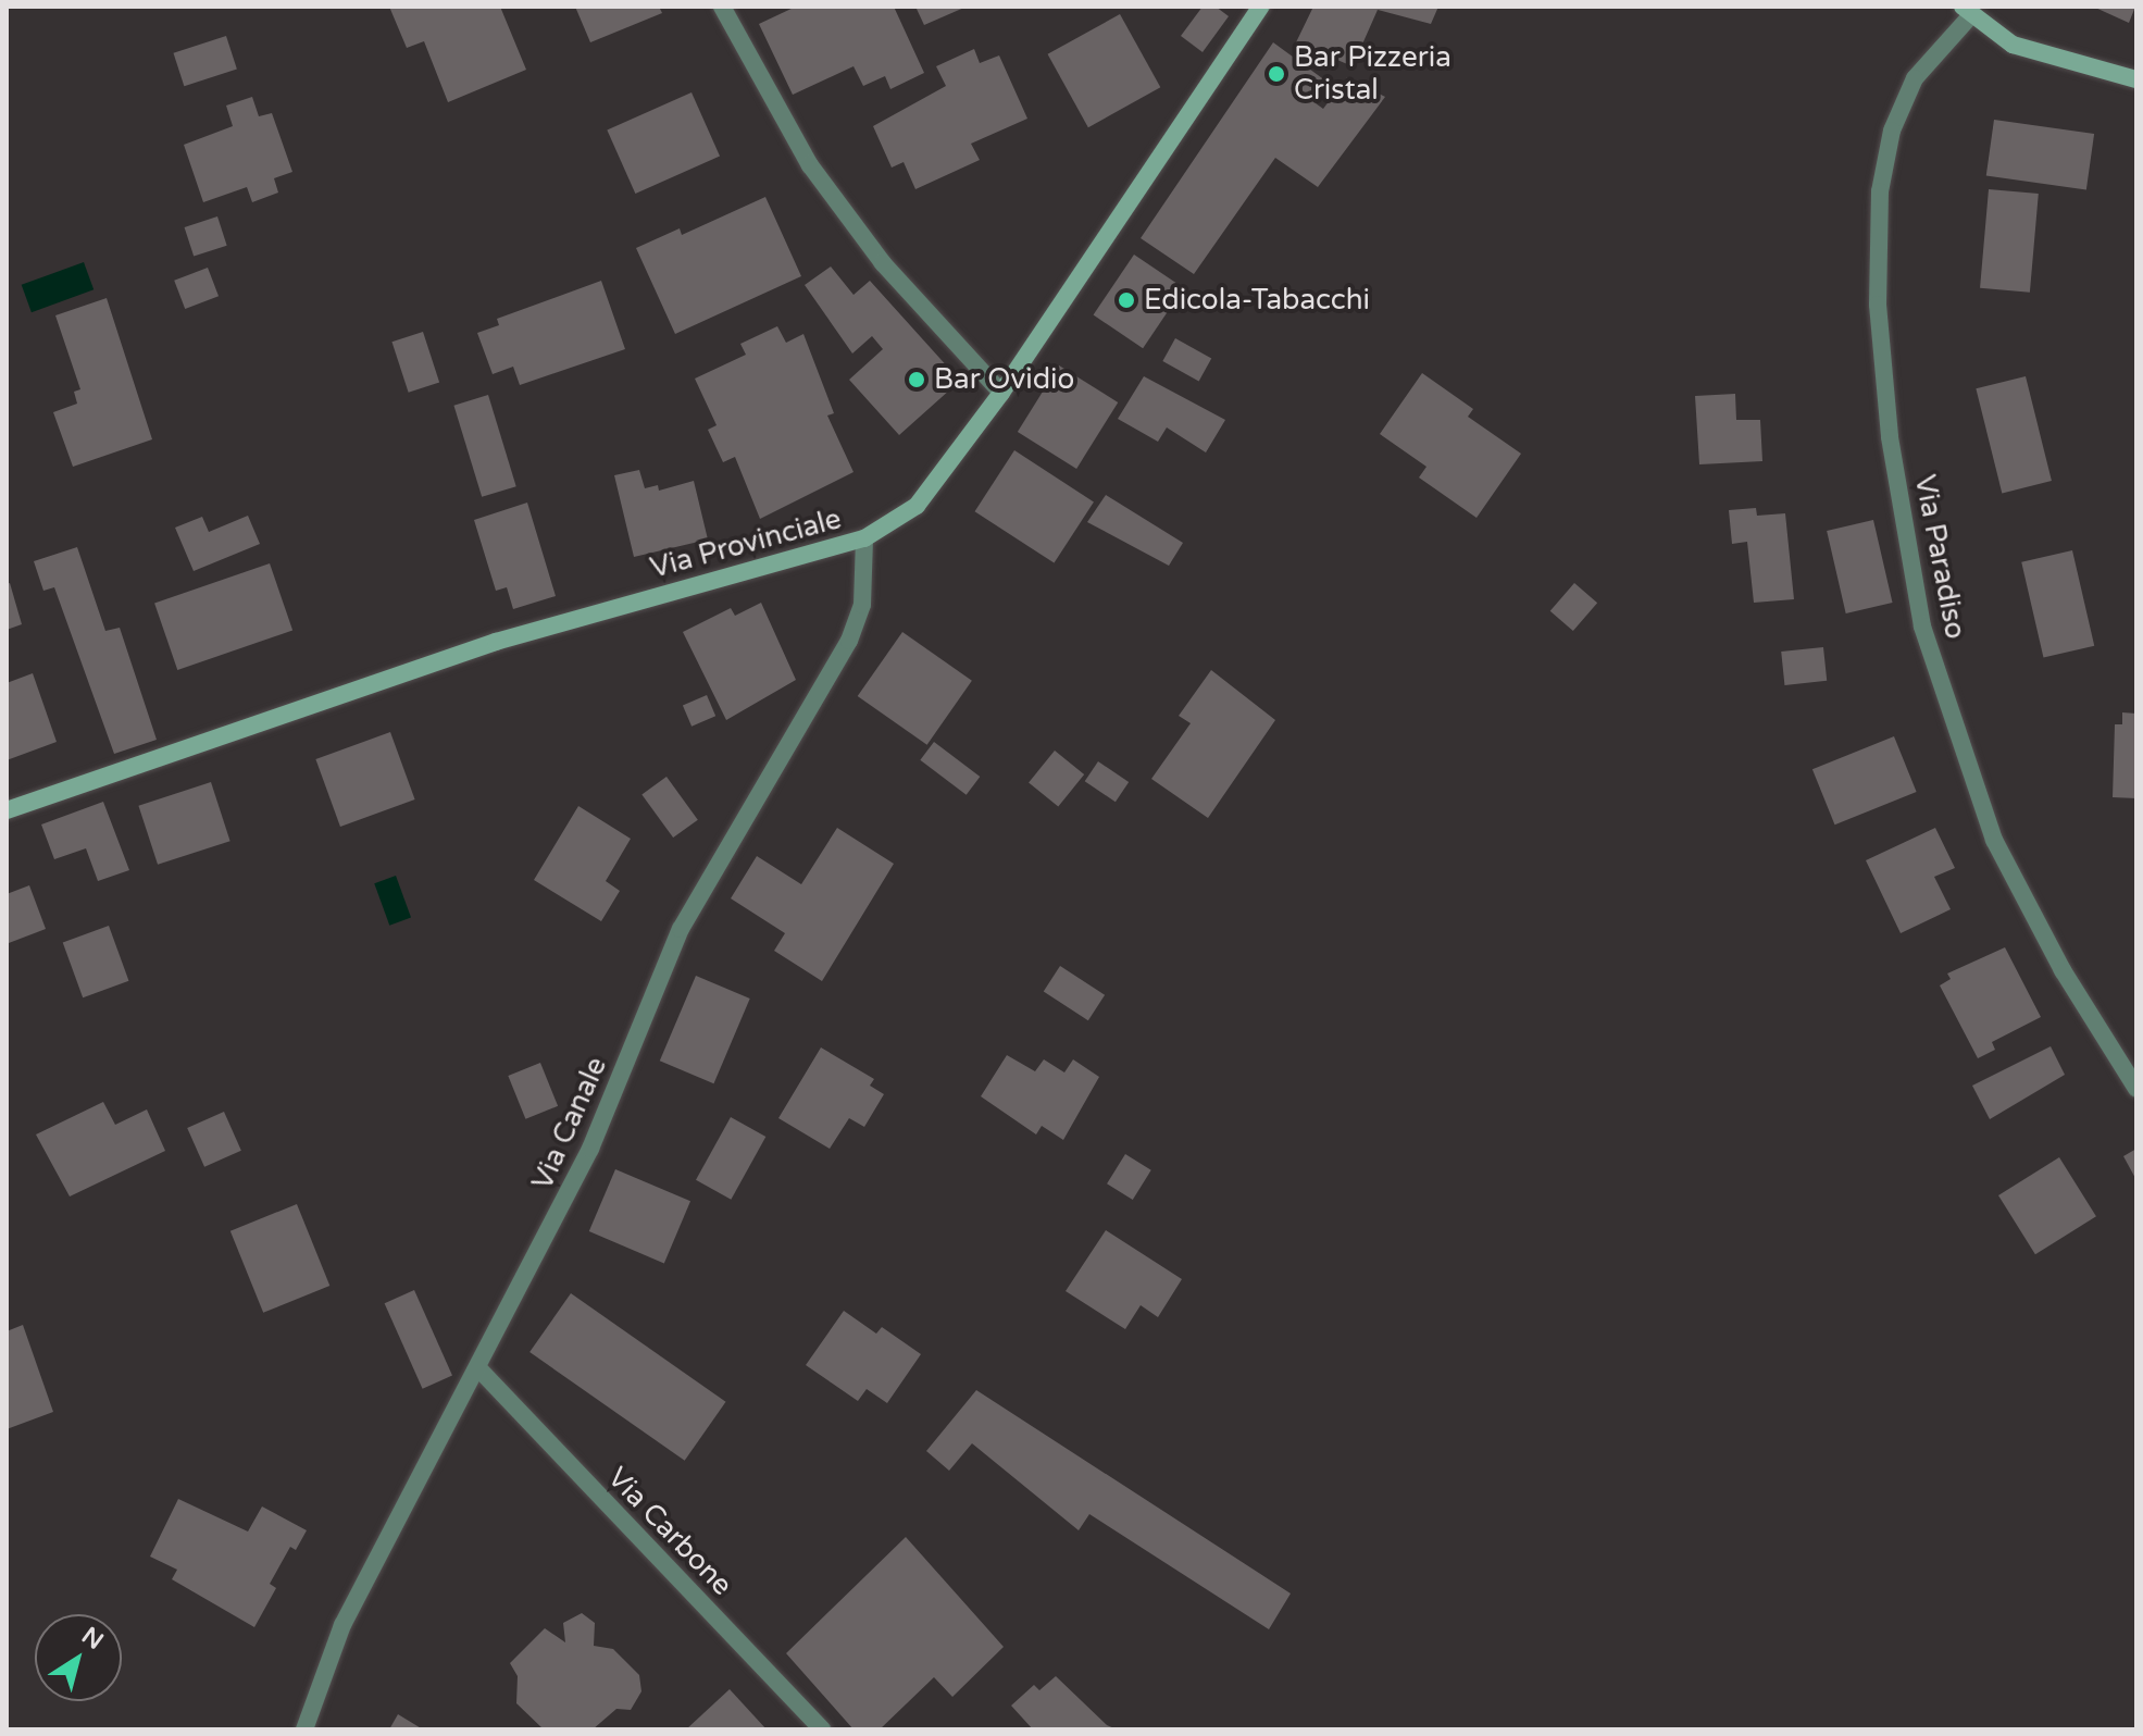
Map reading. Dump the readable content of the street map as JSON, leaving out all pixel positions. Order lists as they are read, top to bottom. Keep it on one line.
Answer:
{"streets":{"street":["Via Provinciale","Via Paradiso","Via Canale","Via Carbone"]},"crossings":[["Via Provinciale","Via Canale"],["Via Canale","Via Carbone"]],"places":["Bar Pizzeria Cristal","Edicola-Tabacchi","Bar Ovidio"],"north":"top right"}
